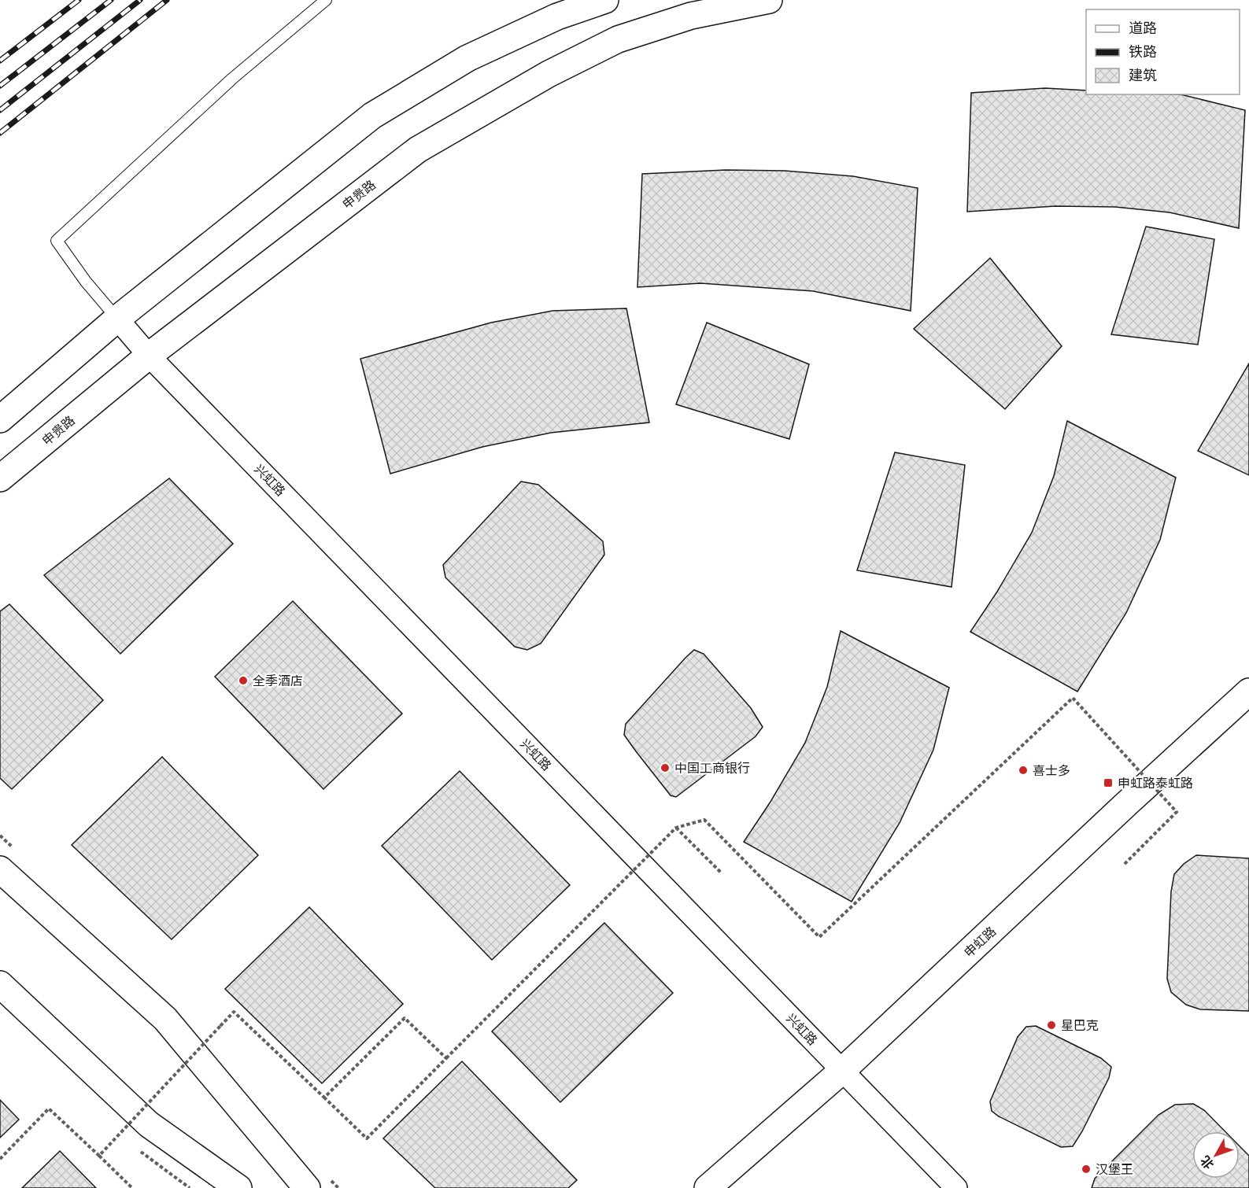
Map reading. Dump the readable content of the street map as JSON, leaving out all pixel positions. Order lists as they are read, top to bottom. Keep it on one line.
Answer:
{"streets":{"main road":["申贵路","申虹路"],"street":["兴虹路"]},"crossings":[["申贵路","兴虹路"],["兴虹路","申虹路"]],"places":{"other":["全季酒店","中国工商银行","喜士多","星巴克","汉堡王"],"transit":["申虹路泰虹路"]},"legend":["道路","铁路","建筑"],"north":"bottom left"}
